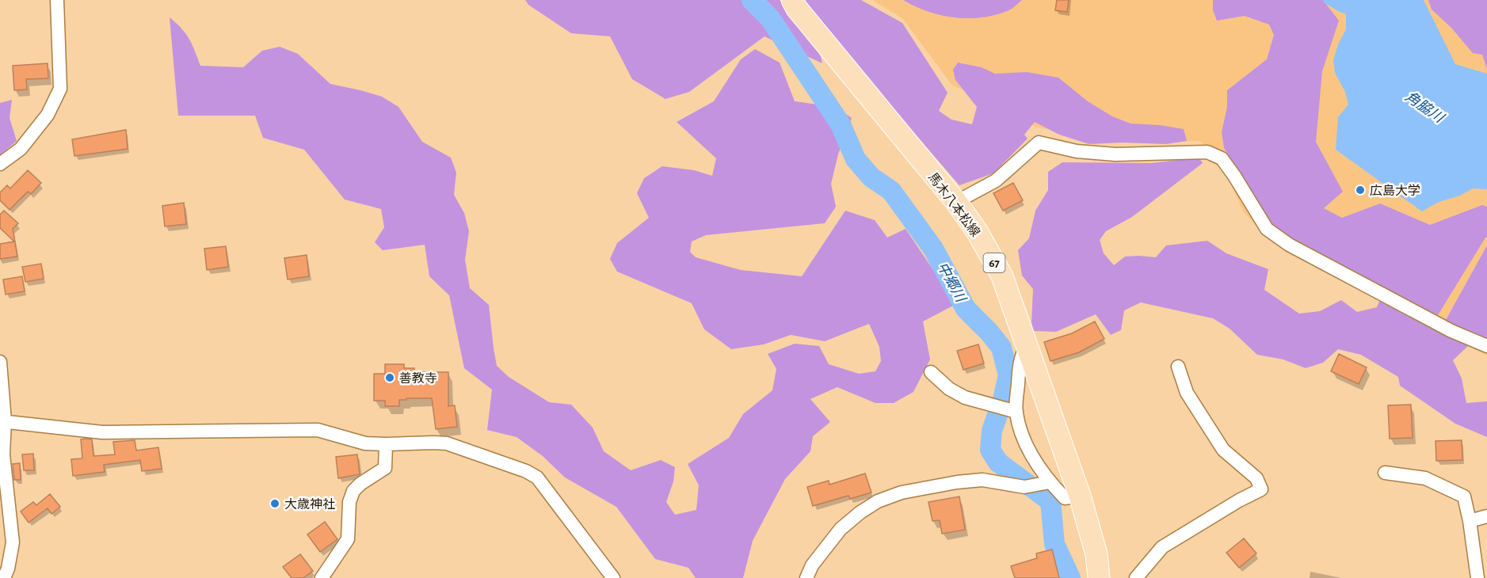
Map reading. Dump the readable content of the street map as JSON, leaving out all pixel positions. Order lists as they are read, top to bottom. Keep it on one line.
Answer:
{"streets":{"main road":["馬木八本松線","67"]},"water":["角脇川","中郷川"],"places":["広島大学","善教寺","大歳神社"]}
